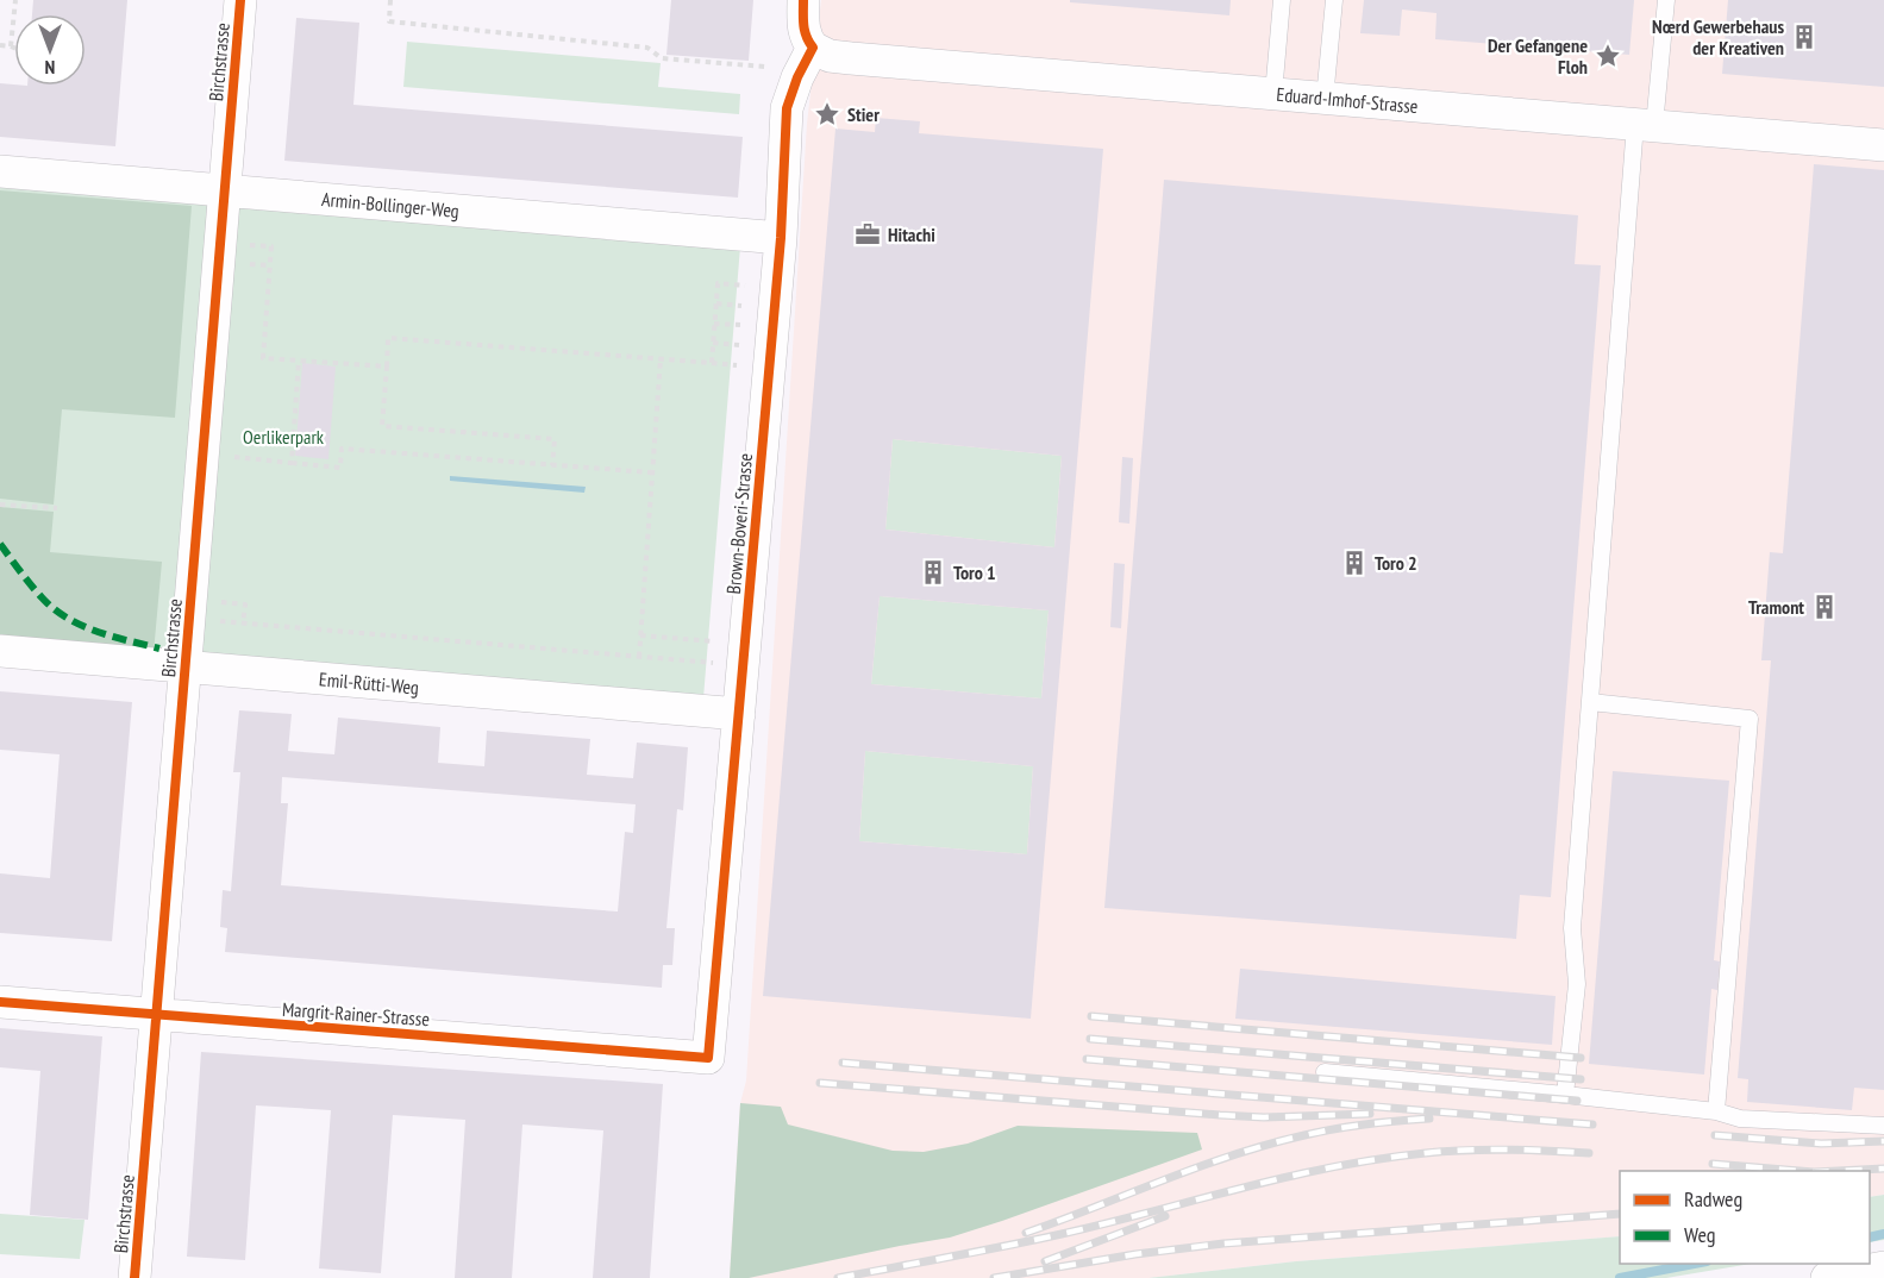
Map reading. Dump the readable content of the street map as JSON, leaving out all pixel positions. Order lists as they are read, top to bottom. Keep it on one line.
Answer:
{"streets":{"street":["Birchstrasse","Eduard-Imhof-Strasse","Armin-Bollinger-Weg","Brown-Boveri-Strasse","Emil-Rütti-Weg","Margrit-Rainer-Strasse"]},"crossings":[["Birchstrasse","Armin-Bollinger-Weg"],["Birchstrasse","Emil-Rütti-Weg"],["Birchstrasse","Margrit-Rainer-Strasse"],["Eduard-Imhof-Strasse","Brown-Boveri-Strasse"],["Armin-Bollinger-Weg","Brown-Boveri-Strasse"],["Brown-Boveri-Strasse","Emil-Rütti-Weg"],["Brown-Boveri-Strasse","Margrit-Rainer-Strasse"]],"parks":["Oerlikerpark"],"places":{"building":["Nœrd Gewerbehaus der Kreativen","Toro 2","Toro 1","Tramont"],"place":["Der Gefangene Floh","Stier"],"office":["Hitachi"]},"legend":["Radweg","Weg"],"north":"bottom"}
